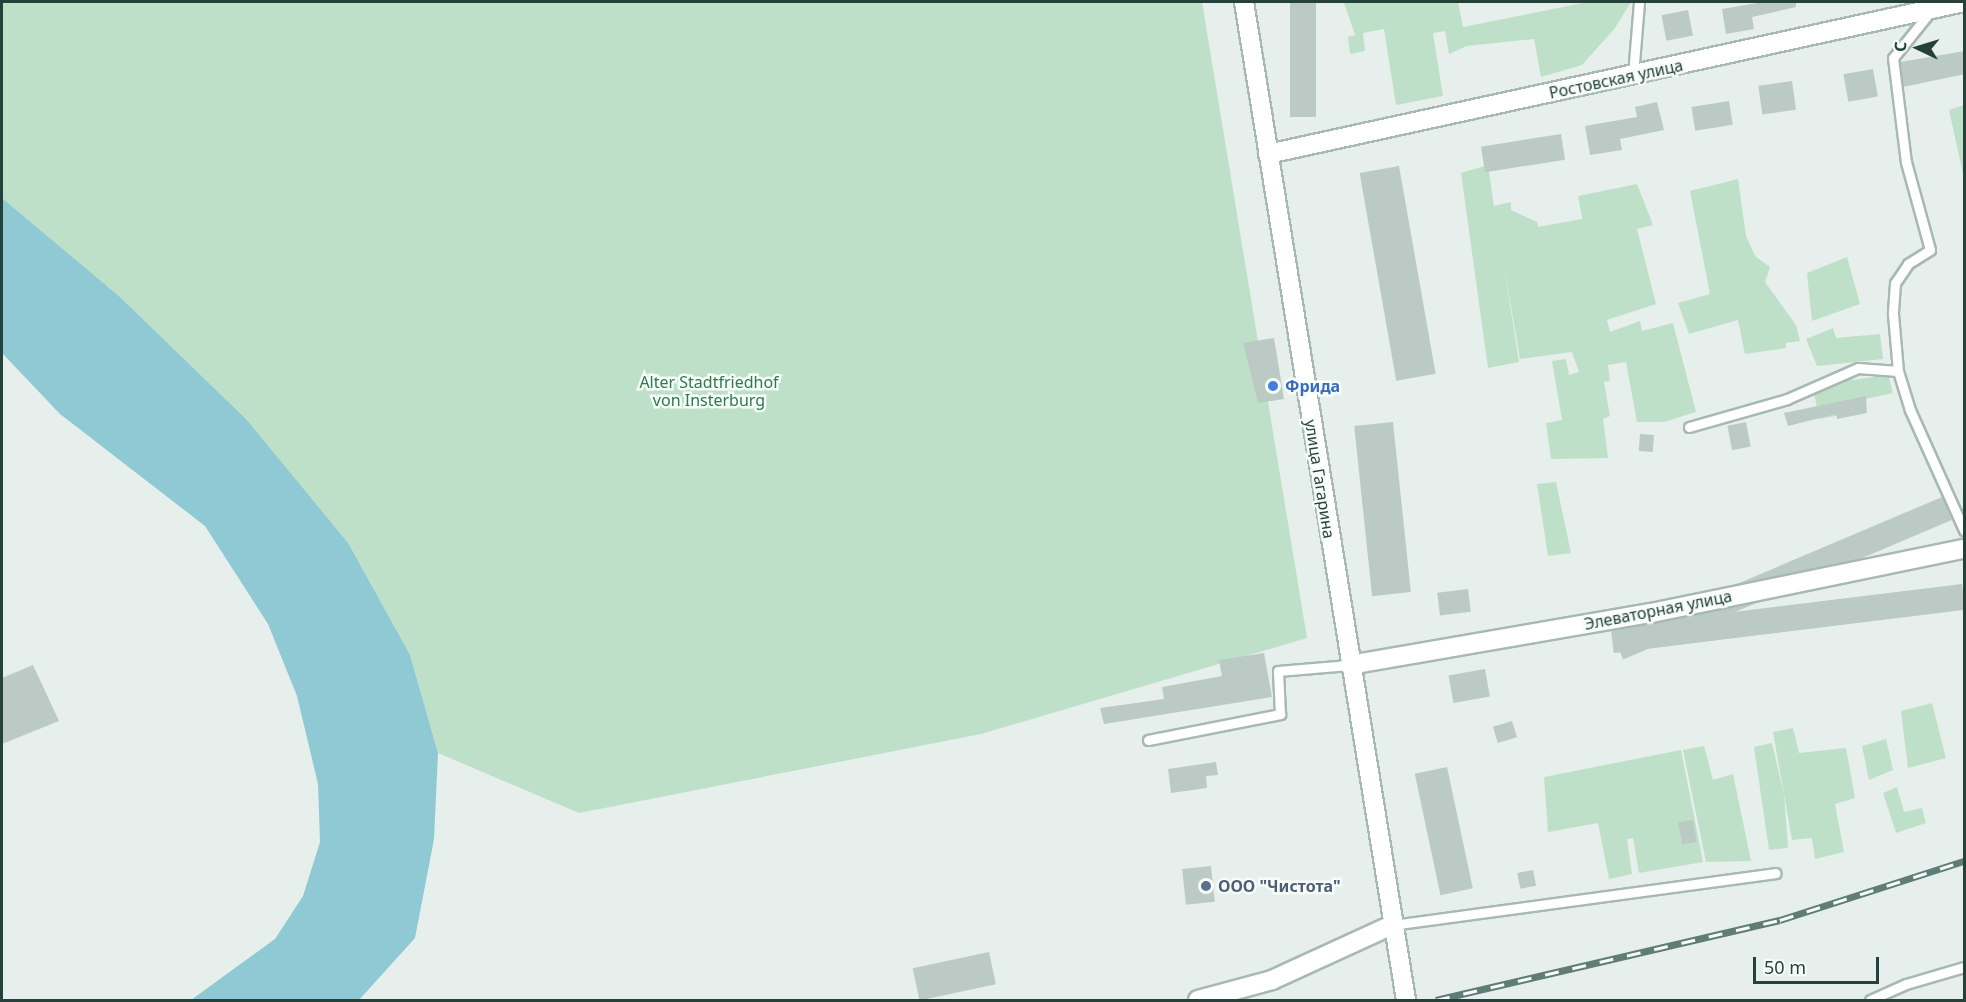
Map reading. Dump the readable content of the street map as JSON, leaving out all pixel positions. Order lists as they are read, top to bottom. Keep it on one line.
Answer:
{"streets":{"street":["Ростовская улица","улица Гагарина","Элеваторная улица"]},"crossings":[["Ростовская улица","улица Гагарина"],["улица Гагарина","Элеваторная улица"]],"parks":["Alter Stadtfriedhof von Insterburg"],"places":["Фрида","ООО \"Чистота\""],"scale_bar":"50 m","north":"left"}
